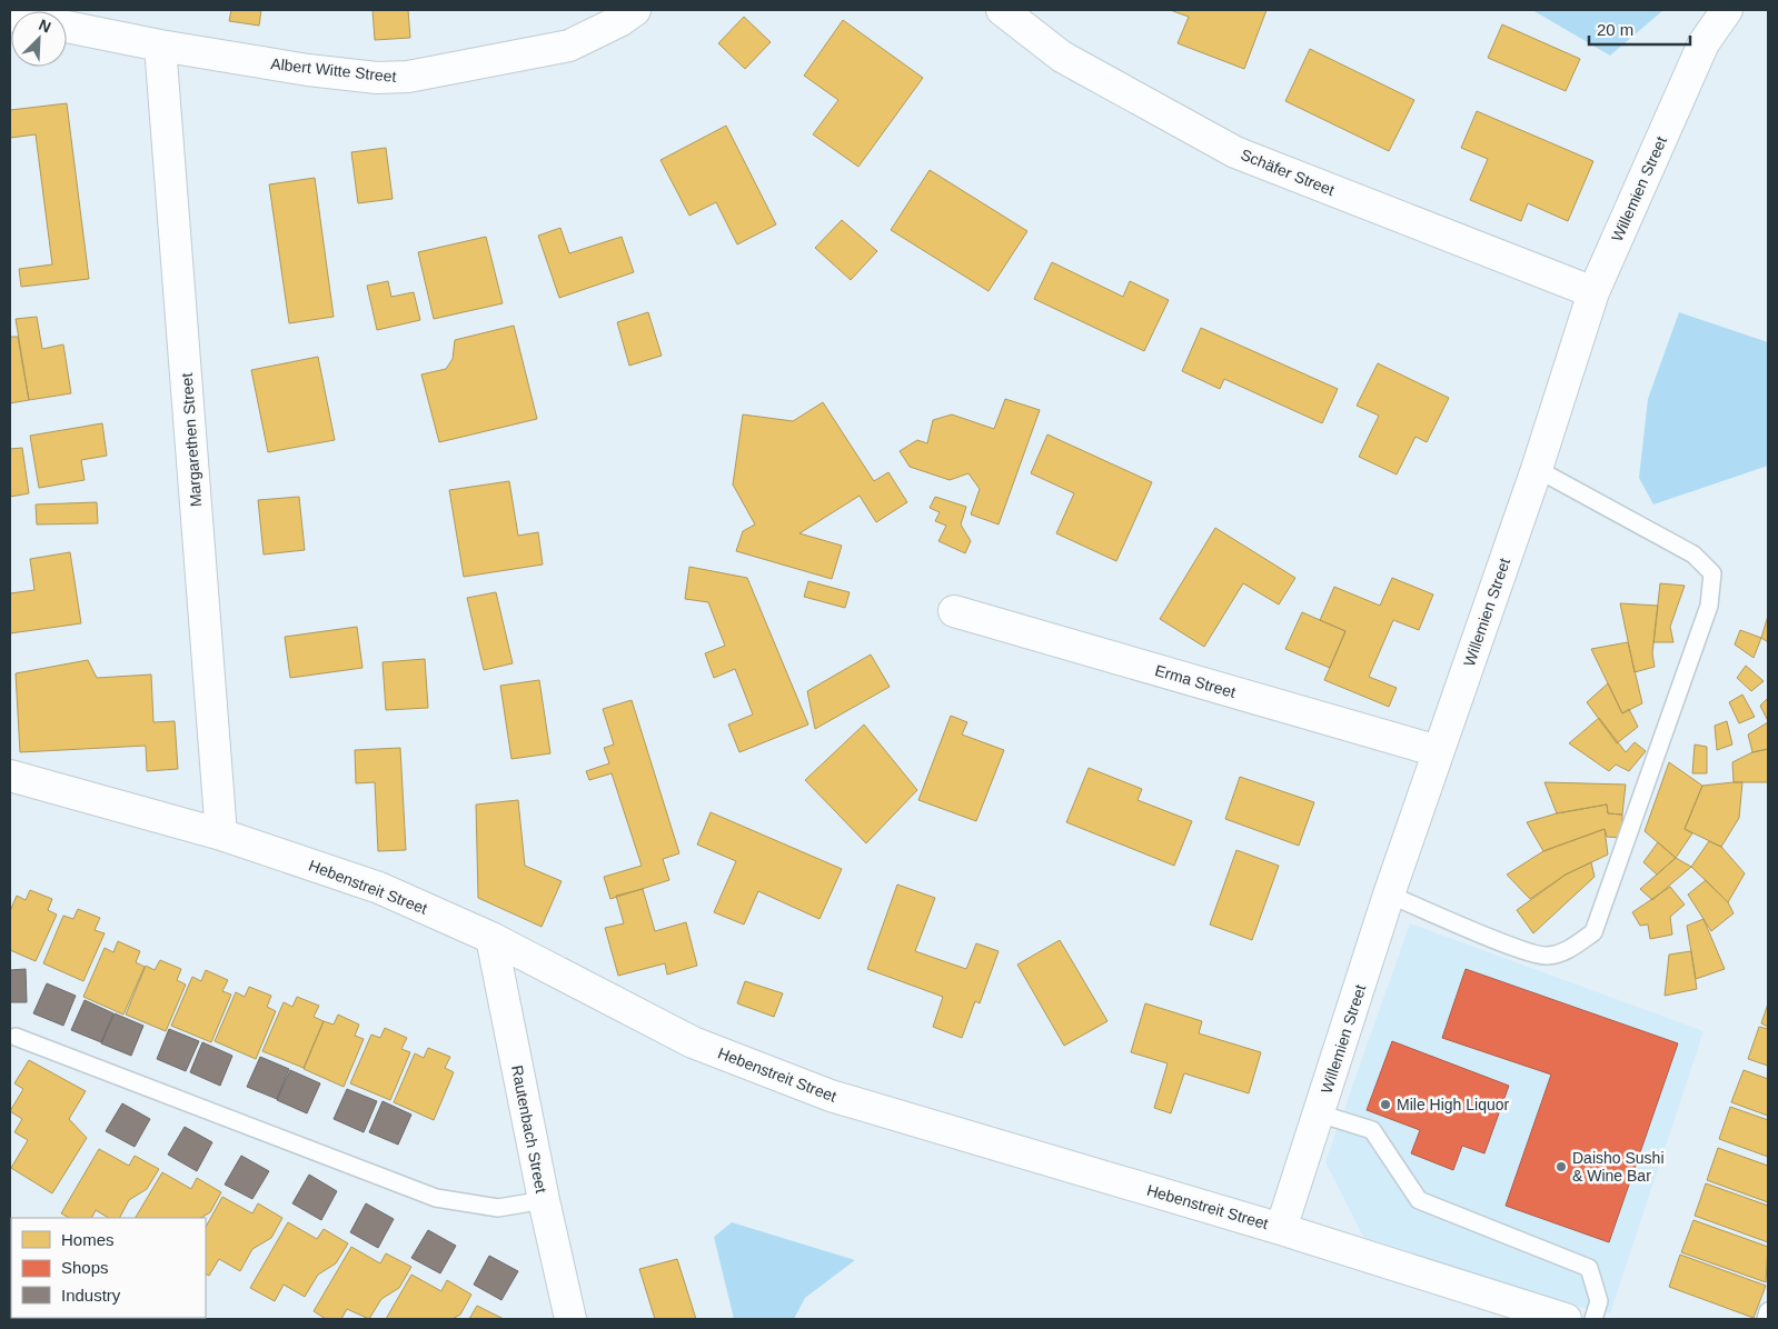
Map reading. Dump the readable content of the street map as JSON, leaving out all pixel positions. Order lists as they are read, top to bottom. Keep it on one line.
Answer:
{"streets":{"street":["Albert Witte Street","Schäfer Street","Willemien Street","Margarethen Street","Erma Street","Hebenstreit Street","Rautenbach Street"]},"crossings":[["Albert Witte Street","Margarethen Street"],["Schäfer Street","Willemien Street"],["Willemien Street","Erma Street"],["Willemien Street","Hebenstreit Street"],["Margarethen Street","Hebenstreit Street"],["Hebenstreit Street","Rautenbach Street"]],"places":["Mile High Liquor","Daisho Sushi & Wine Bar"],"legend":["Homes","Shops","Industry"],"scale_bar":"20 m","north":"top right"}
